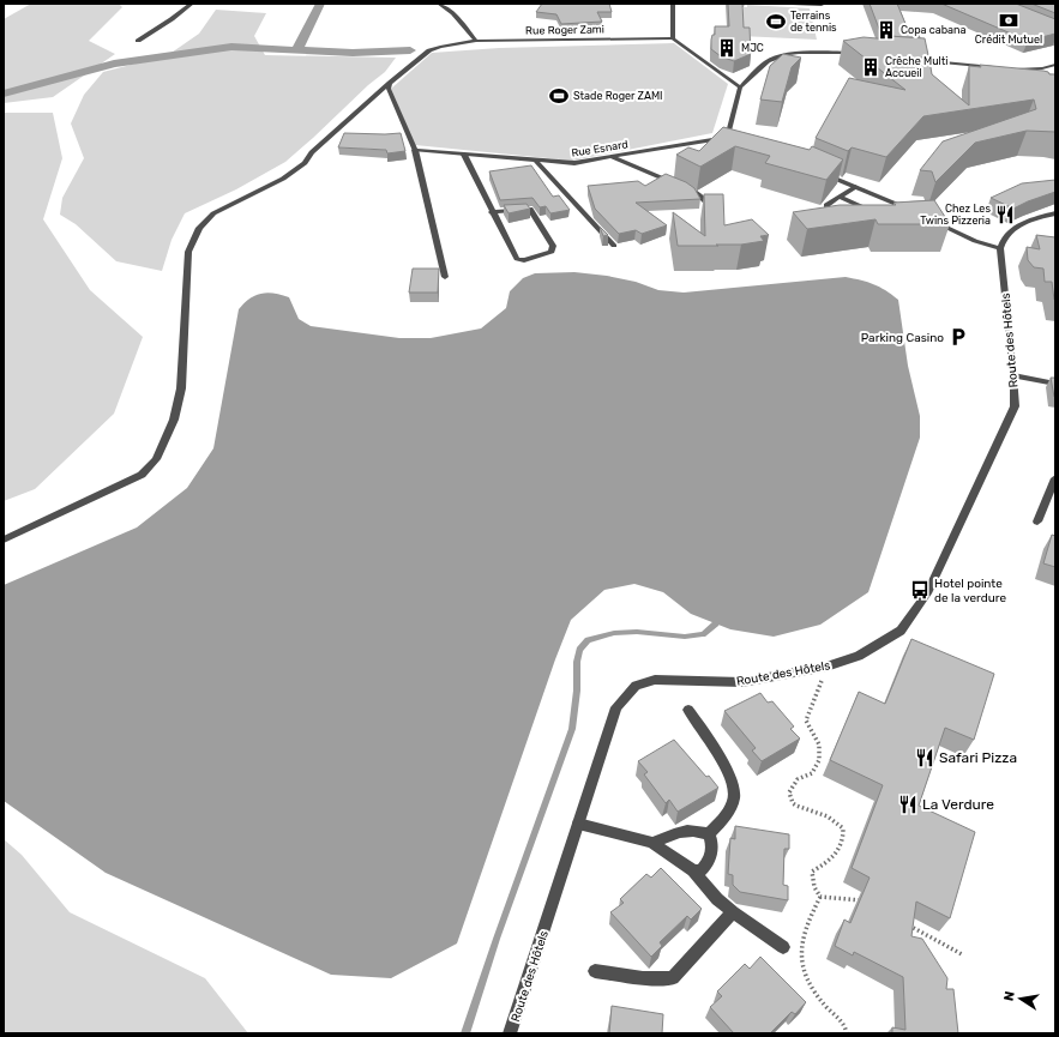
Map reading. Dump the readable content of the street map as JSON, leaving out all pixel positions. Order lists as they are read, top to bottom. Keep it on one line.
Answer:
{"streets":{"street":["Rue Roger Zami","Rue Esnard","Route des Hôtels"]},"places":{"bank":["Crédit Mutuel"],"sports":["Terrains de tennis","Stade Roger ZAMI"],"building":["Copa cabana","MJC","Crêche Multi Accueil"],"restaurant":["Chez Les Twins Pizzeria","Safari Pizza","La Verdure"],"parking":["Parking Casino"],"bus stop":["Hotel pointe de la verdure"]},"north":"left"}
